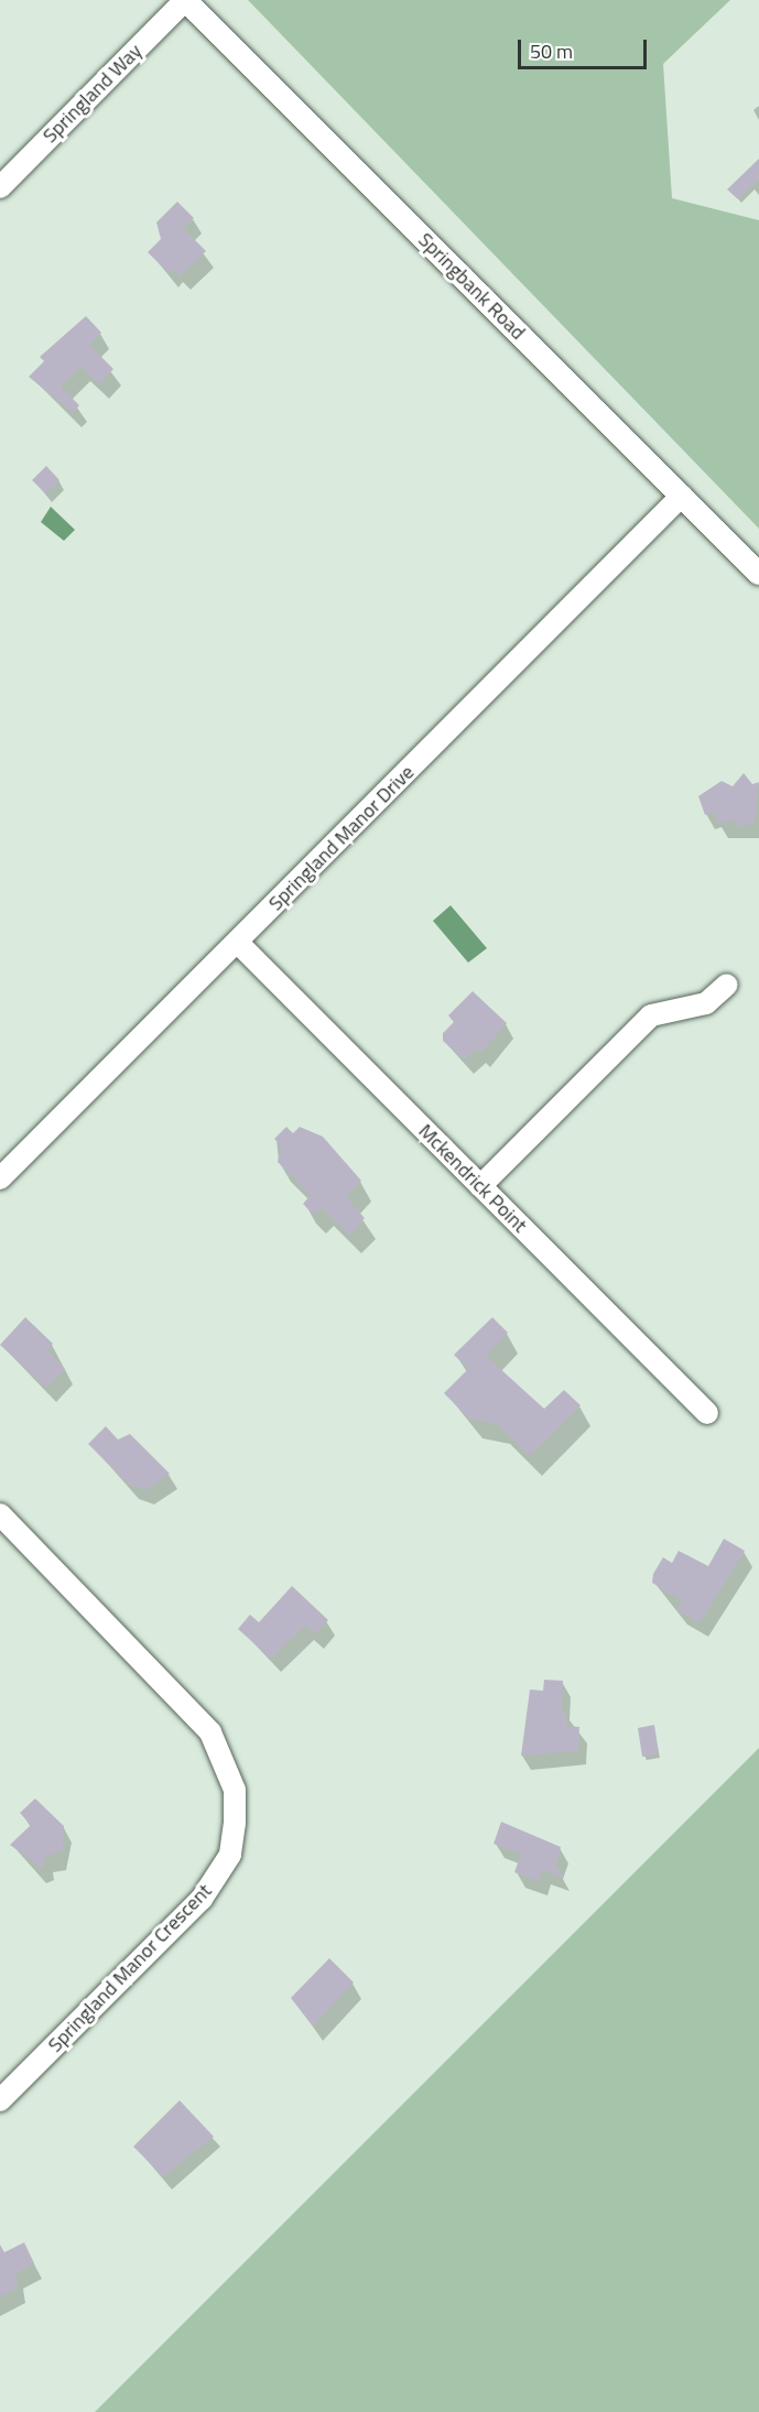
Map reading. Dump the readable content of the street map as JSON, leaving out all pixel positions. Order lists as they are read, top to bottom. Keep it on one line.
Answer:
{"streets":{"street":["Springland Way","Springbank Road","Springland Manor Drive","Mckendrick Point","Springland Manor Crescent"]},"crossings":[["Springland Way","Springbank Road"],["Springbank Road","Springland Manor Drive"],["Springland Manor Drive","Mckendrick Point"]],"scale_bar":"50 m"}
